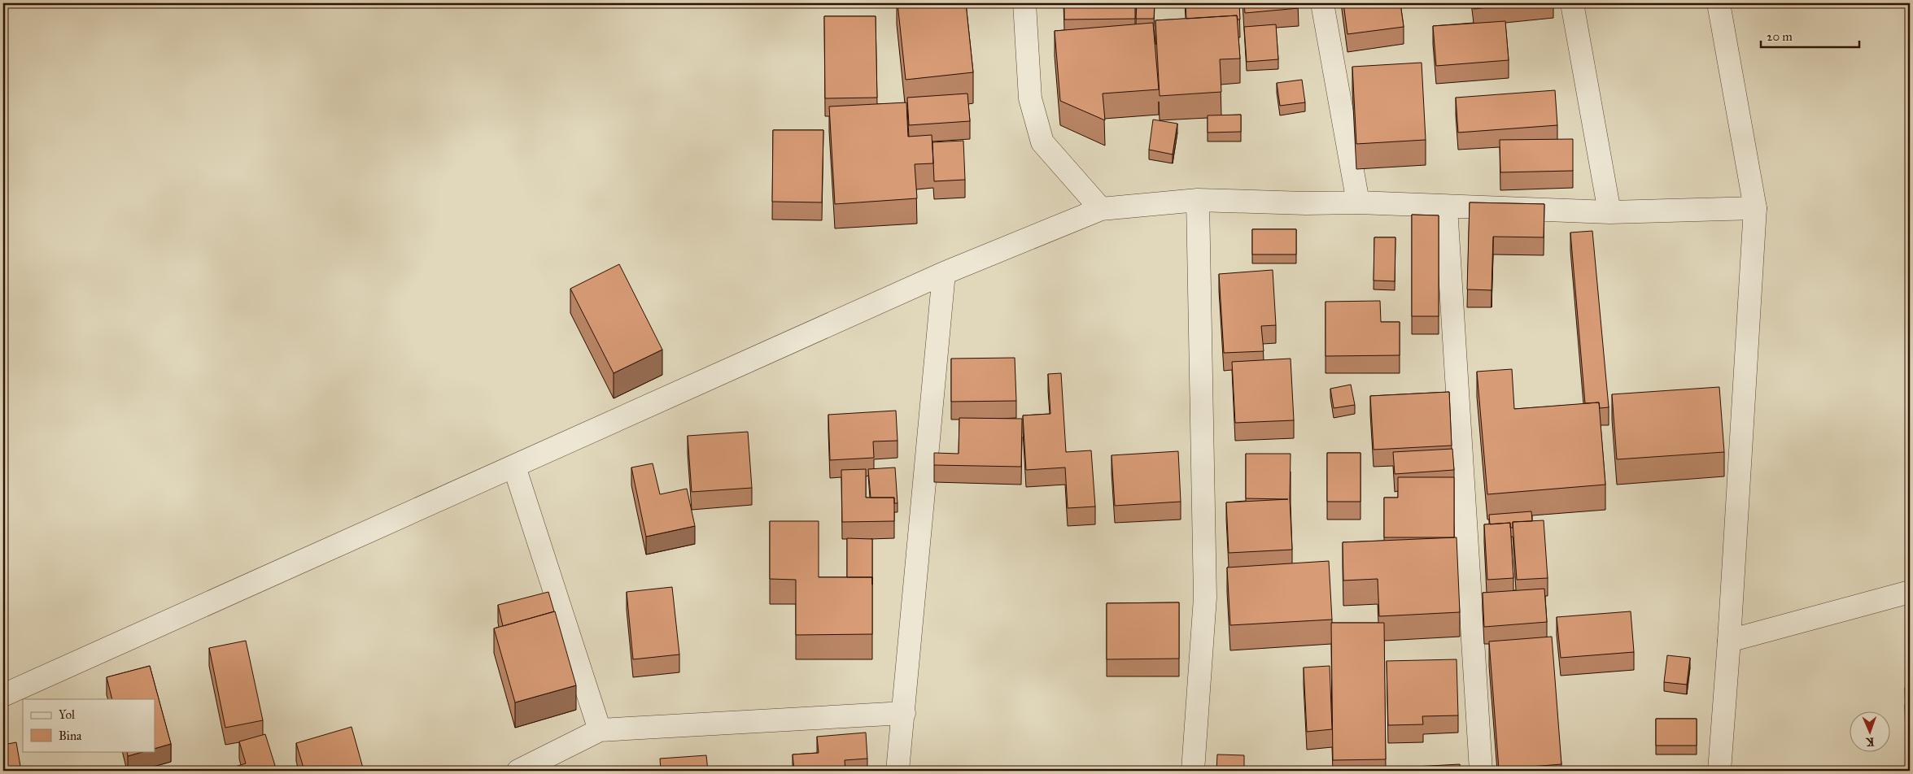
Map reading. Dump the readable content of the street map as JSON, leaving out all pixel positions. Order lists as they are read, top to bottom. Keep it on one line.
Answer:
{"legend":["Yol","Bina"],"scale_bar":"20 m","north":"bottom"}
